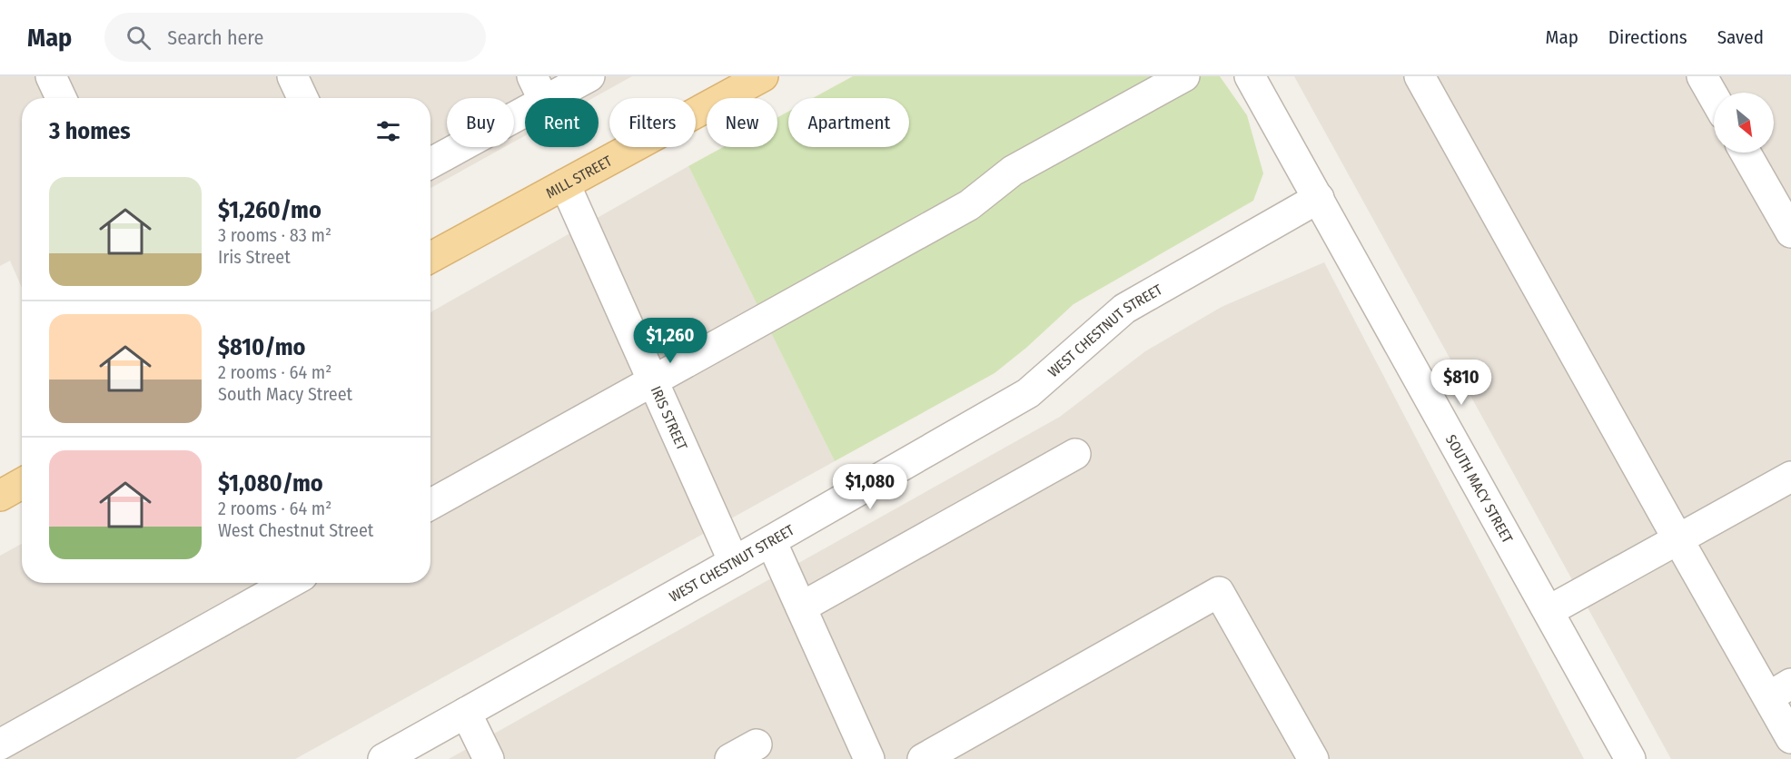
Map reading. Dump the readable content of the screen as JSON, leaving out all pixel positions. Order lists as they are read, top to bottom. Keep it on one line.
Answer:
{"streets":{"main road":["MILL STREET"],"street":["WEST CHESTNUT STREET","IRIS STREET","SOUTH MACY STREET"]},"crossings":[["MILL STREET","IRIS STREET"],["WEST CHESTNUT STREET","IRIS STREET"],["WEST CHESTNUT STREET","SOUTH MACY STREET"]],"north":"bottom right","page":{"header":"Map","search":"Search here","nav":["Map","Directions","Saved"],"chip":["Buy","Rent","Filters","New","Apartment"],"heading":"3 homes","list":[{"name":"$1,260/mo","note":"3 rooms · 83 m² · Iris Street"},{"name":"$810/mo","note":"2 rooms · 64 m² · South Macy Street"},{"name":"$1,080/mo","note":"2 rooms · 64 m² · West Chestnut Street"}],"price":["$1,260","$810","$1,080"]}}
